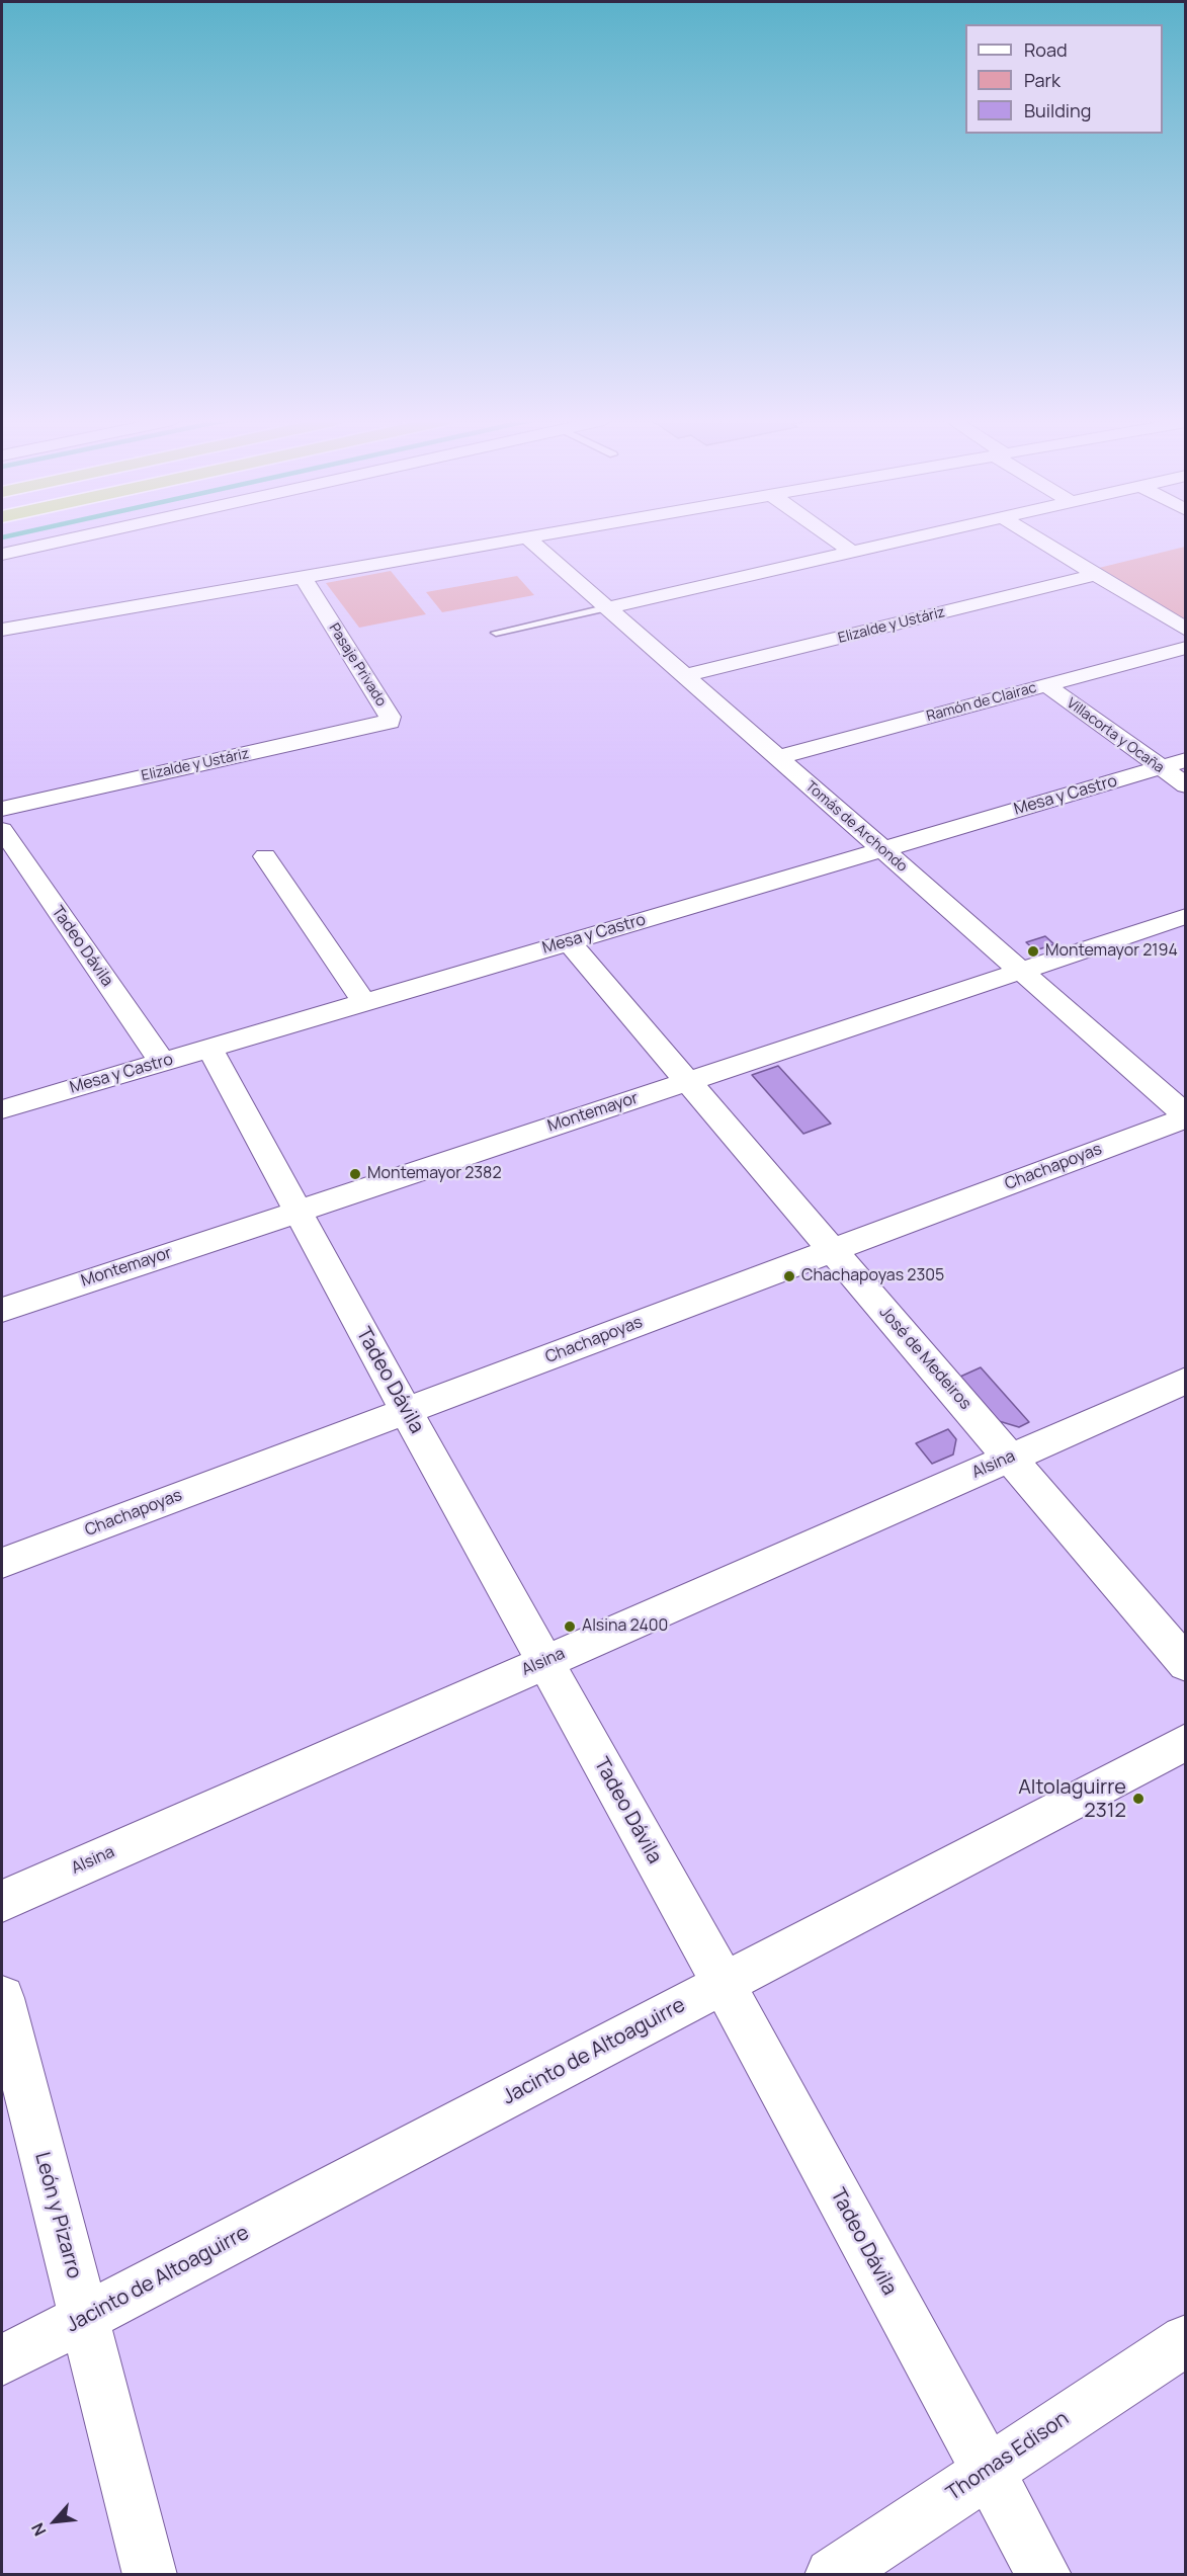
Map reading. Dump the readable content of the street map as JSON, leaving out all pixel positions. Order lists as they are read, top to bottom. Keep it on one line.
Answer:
{"streets":{"street":["Elizalde y Ustáriz","Pasaje Privado","Ramón de Clairac","Villacorta y Ocaña","Mesa y Castro","Tomás de Archondo","Tadeo Dávila","Montemayor","Chachapoyas","José de Medeiros","Alsina","Jacinto de Altoaguirre","León y Pizarro","Thomas Edison"]},"crossings":[["Elizalde y Ustáriz","Pasaje Privado"],["Elizalde y Ustáriz","Tomás de Archondo"],["Ramón de Clairac","Villacorta y Ocaña"],["Ramón de Clairac","Tomás de Archondo"],["Villacorta y Ocaña","Mesa y Castro"],["Mesa y Castro","Tomás de Archondo"],["Mesa y Castro","Tadeo Dávila"],["Mesa y Castro","José de Medeiros"],["Tomás de Archondo","Montemayor"],["Tomás de Archondo","Chachapoyas"],["Tadeo Dávila","Montemayor"],["Tadeo Dávila","Chachapoyas"],["Tadeo Dávila","Alsina"],["Tadeo Dávila","Jacinto de Altoaguirre"],["Tadeo Dávila","Thomas Edison"],["Montemayor","José de Medeiros"],["Chachapoyas","José de Medeiros"],["José de Medeiros","Alsina"],["Jacinto de Altoaguirre","León y Pizarro"]],"places":["Montemayor 2194","Montemayor 2382","Chachapoyas 2305","Alsina 2400","Altolaguirre 2312"],"legend":["Road","Park","Building"],"north":"bottom left"}
